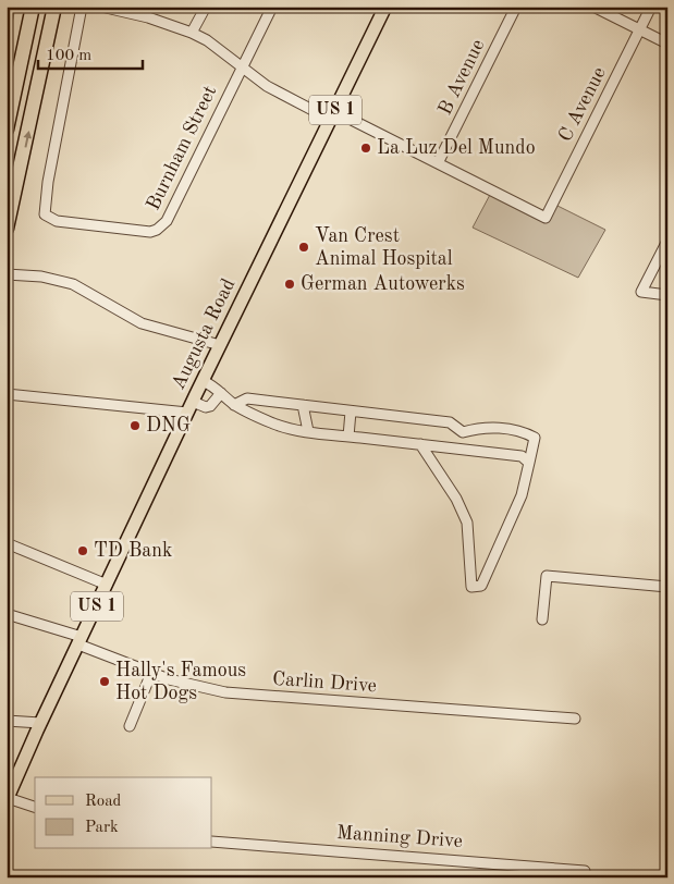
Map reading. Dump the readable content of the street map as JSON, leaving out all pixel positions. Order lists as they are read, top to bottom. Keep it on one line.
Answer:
{"streets":{"main road":["US 1","Augusta Road"],"street":["B Avenue","C Avenue","Burnham Street","Carlin Drive","Manning Drive"]},"crossings":[["B Avenue","C Avenue"],["Augusta Road","Carlin Drive"]],"places":["La Luz Del Mundo","Van Crest Animal Hospital","German Autowerks","DNG","TD Bank","Hally's Famous Hot Dogs"],"legend":["Road","Park"],"scale_bar":"100 m"}
